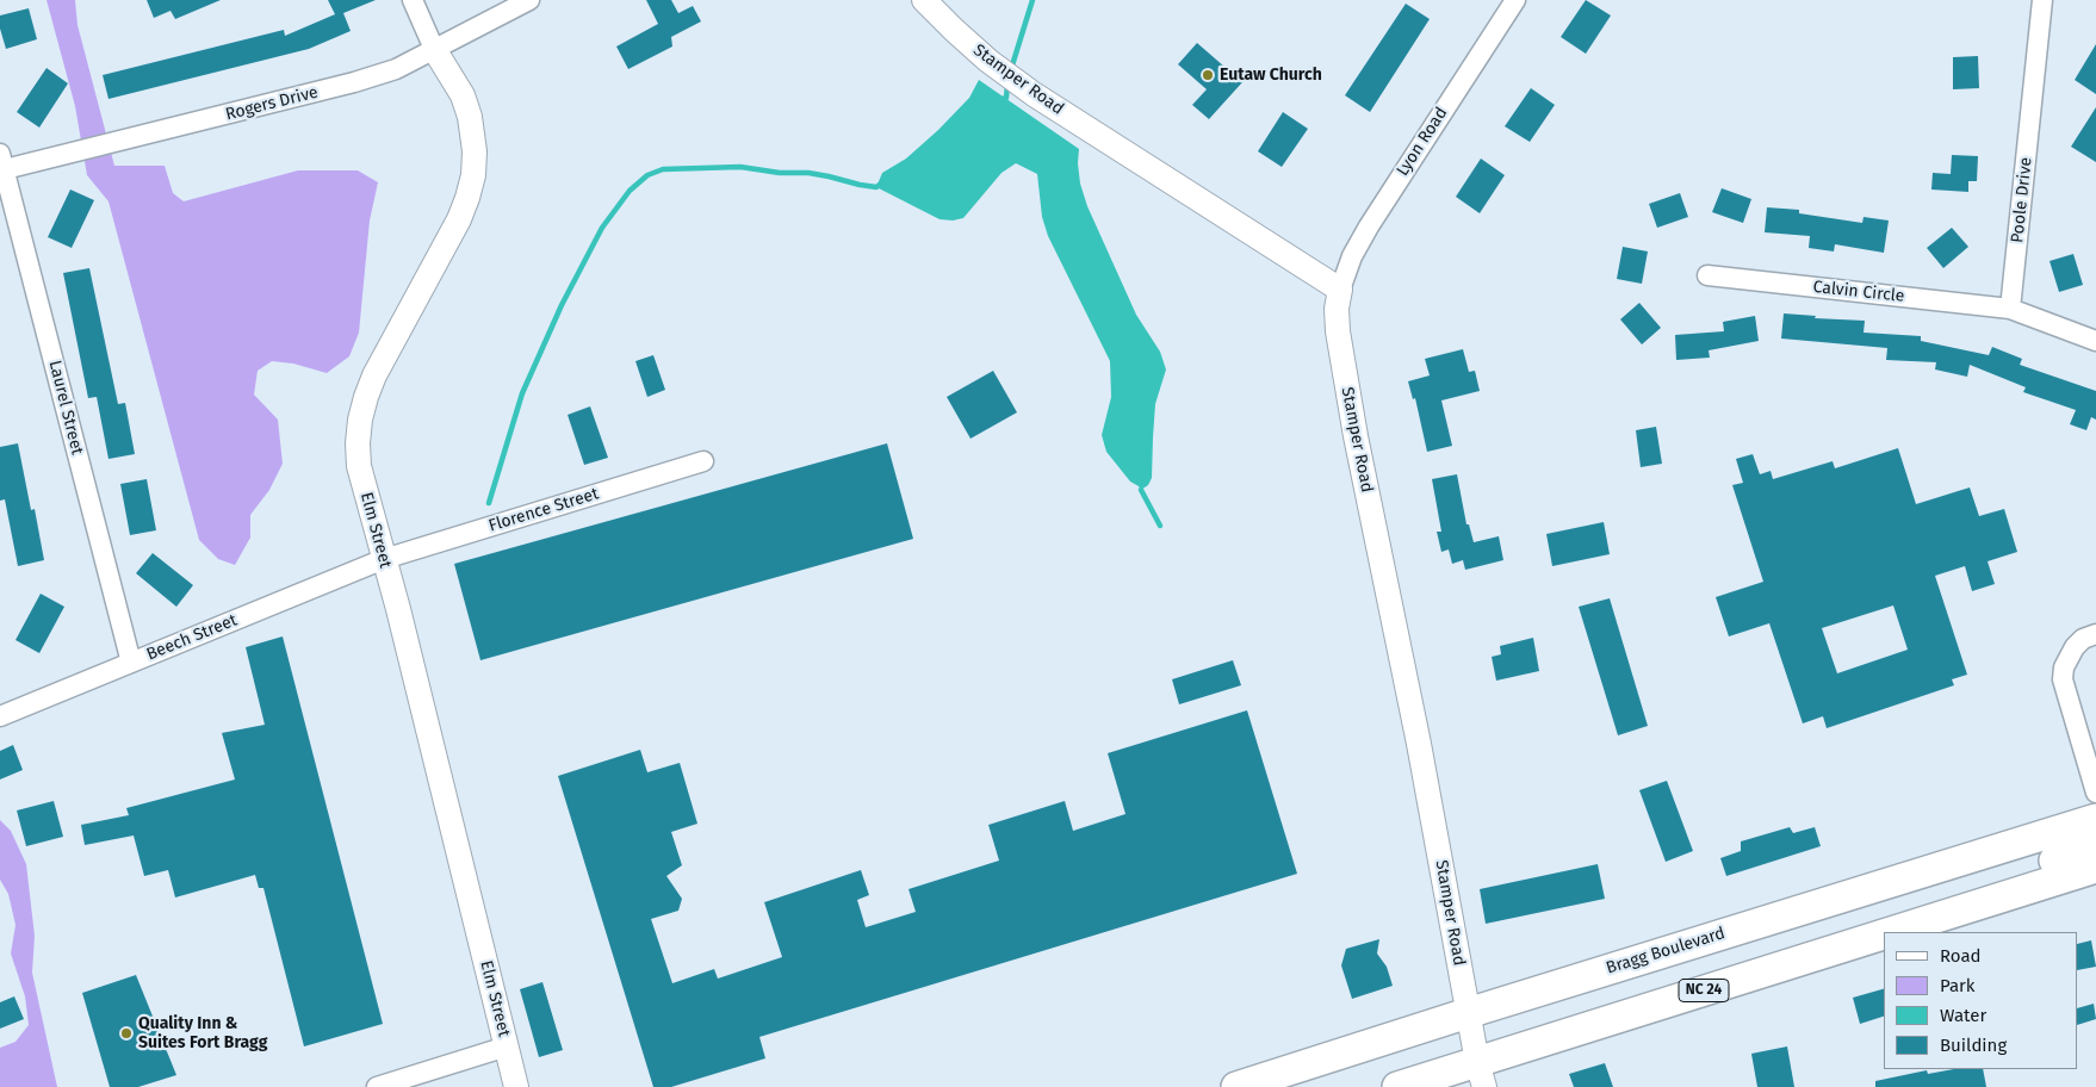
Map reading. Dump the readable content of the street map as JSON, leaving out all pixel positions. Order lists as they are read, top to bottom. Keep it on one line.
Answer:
{"streets":{"main road":["Bragg Boulevard","NC 24"],"street":["Stamper Road","Rogers Drive","Lyon Road","Poole Drive","Calvin Circle","Laurel Street","Florence Street","Elm Street","Beech Street"]},"crossings":[["Stamper Road","Lyon Road"],["Stamper Road","Bragg Boulevard"],["Stamper Road","NC 24"],["Rogers Drive","Laurel Street"],["Rogers Drive","Elm Street"],["Poole Drive","Calvin Circle"],["Laurel Street","Beech Street"],["Florence Street","Elm Street"],["Florence Street","Beech Street"],["Elm Street","Beech Street"]],"places":["Eutaw Church","Quality Inn & Suites Fort Bragg"],"legend":["Road","Park","Water","Building"]}
